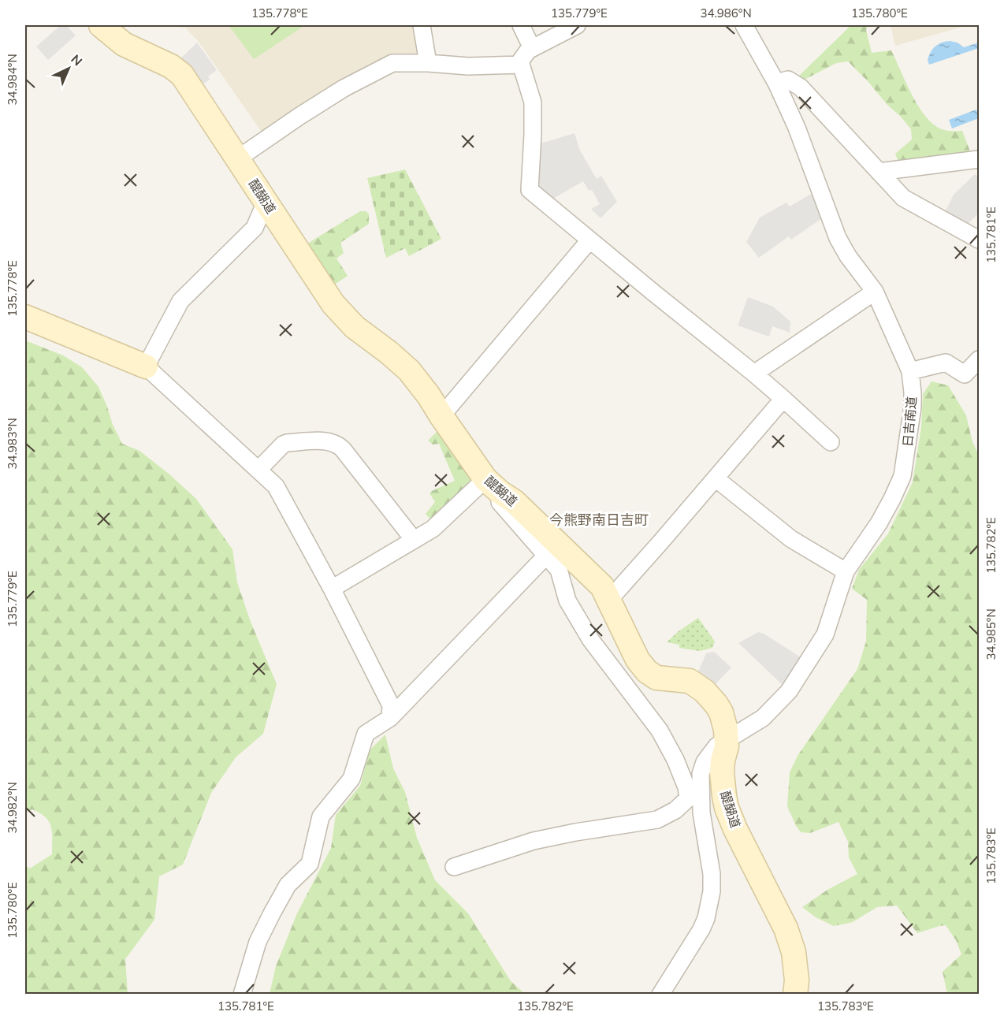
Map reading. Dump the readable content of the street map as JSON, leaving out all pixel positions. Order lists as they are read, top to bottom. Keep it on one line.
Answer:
{"streets":{"main road":["醍醐道"],"street":["日吉南道"]},"crossings":[["醍醐道","日吉南道"]],"districts":["今熊野南日吉町"],"north":"top right","coordinates":["135.778°E","135.779°E","34.986°N","135.780°E","34.984°N","135.781°E","34.983°N","135.782°E","34.985°N","34.982°N","135.783°E"]}
